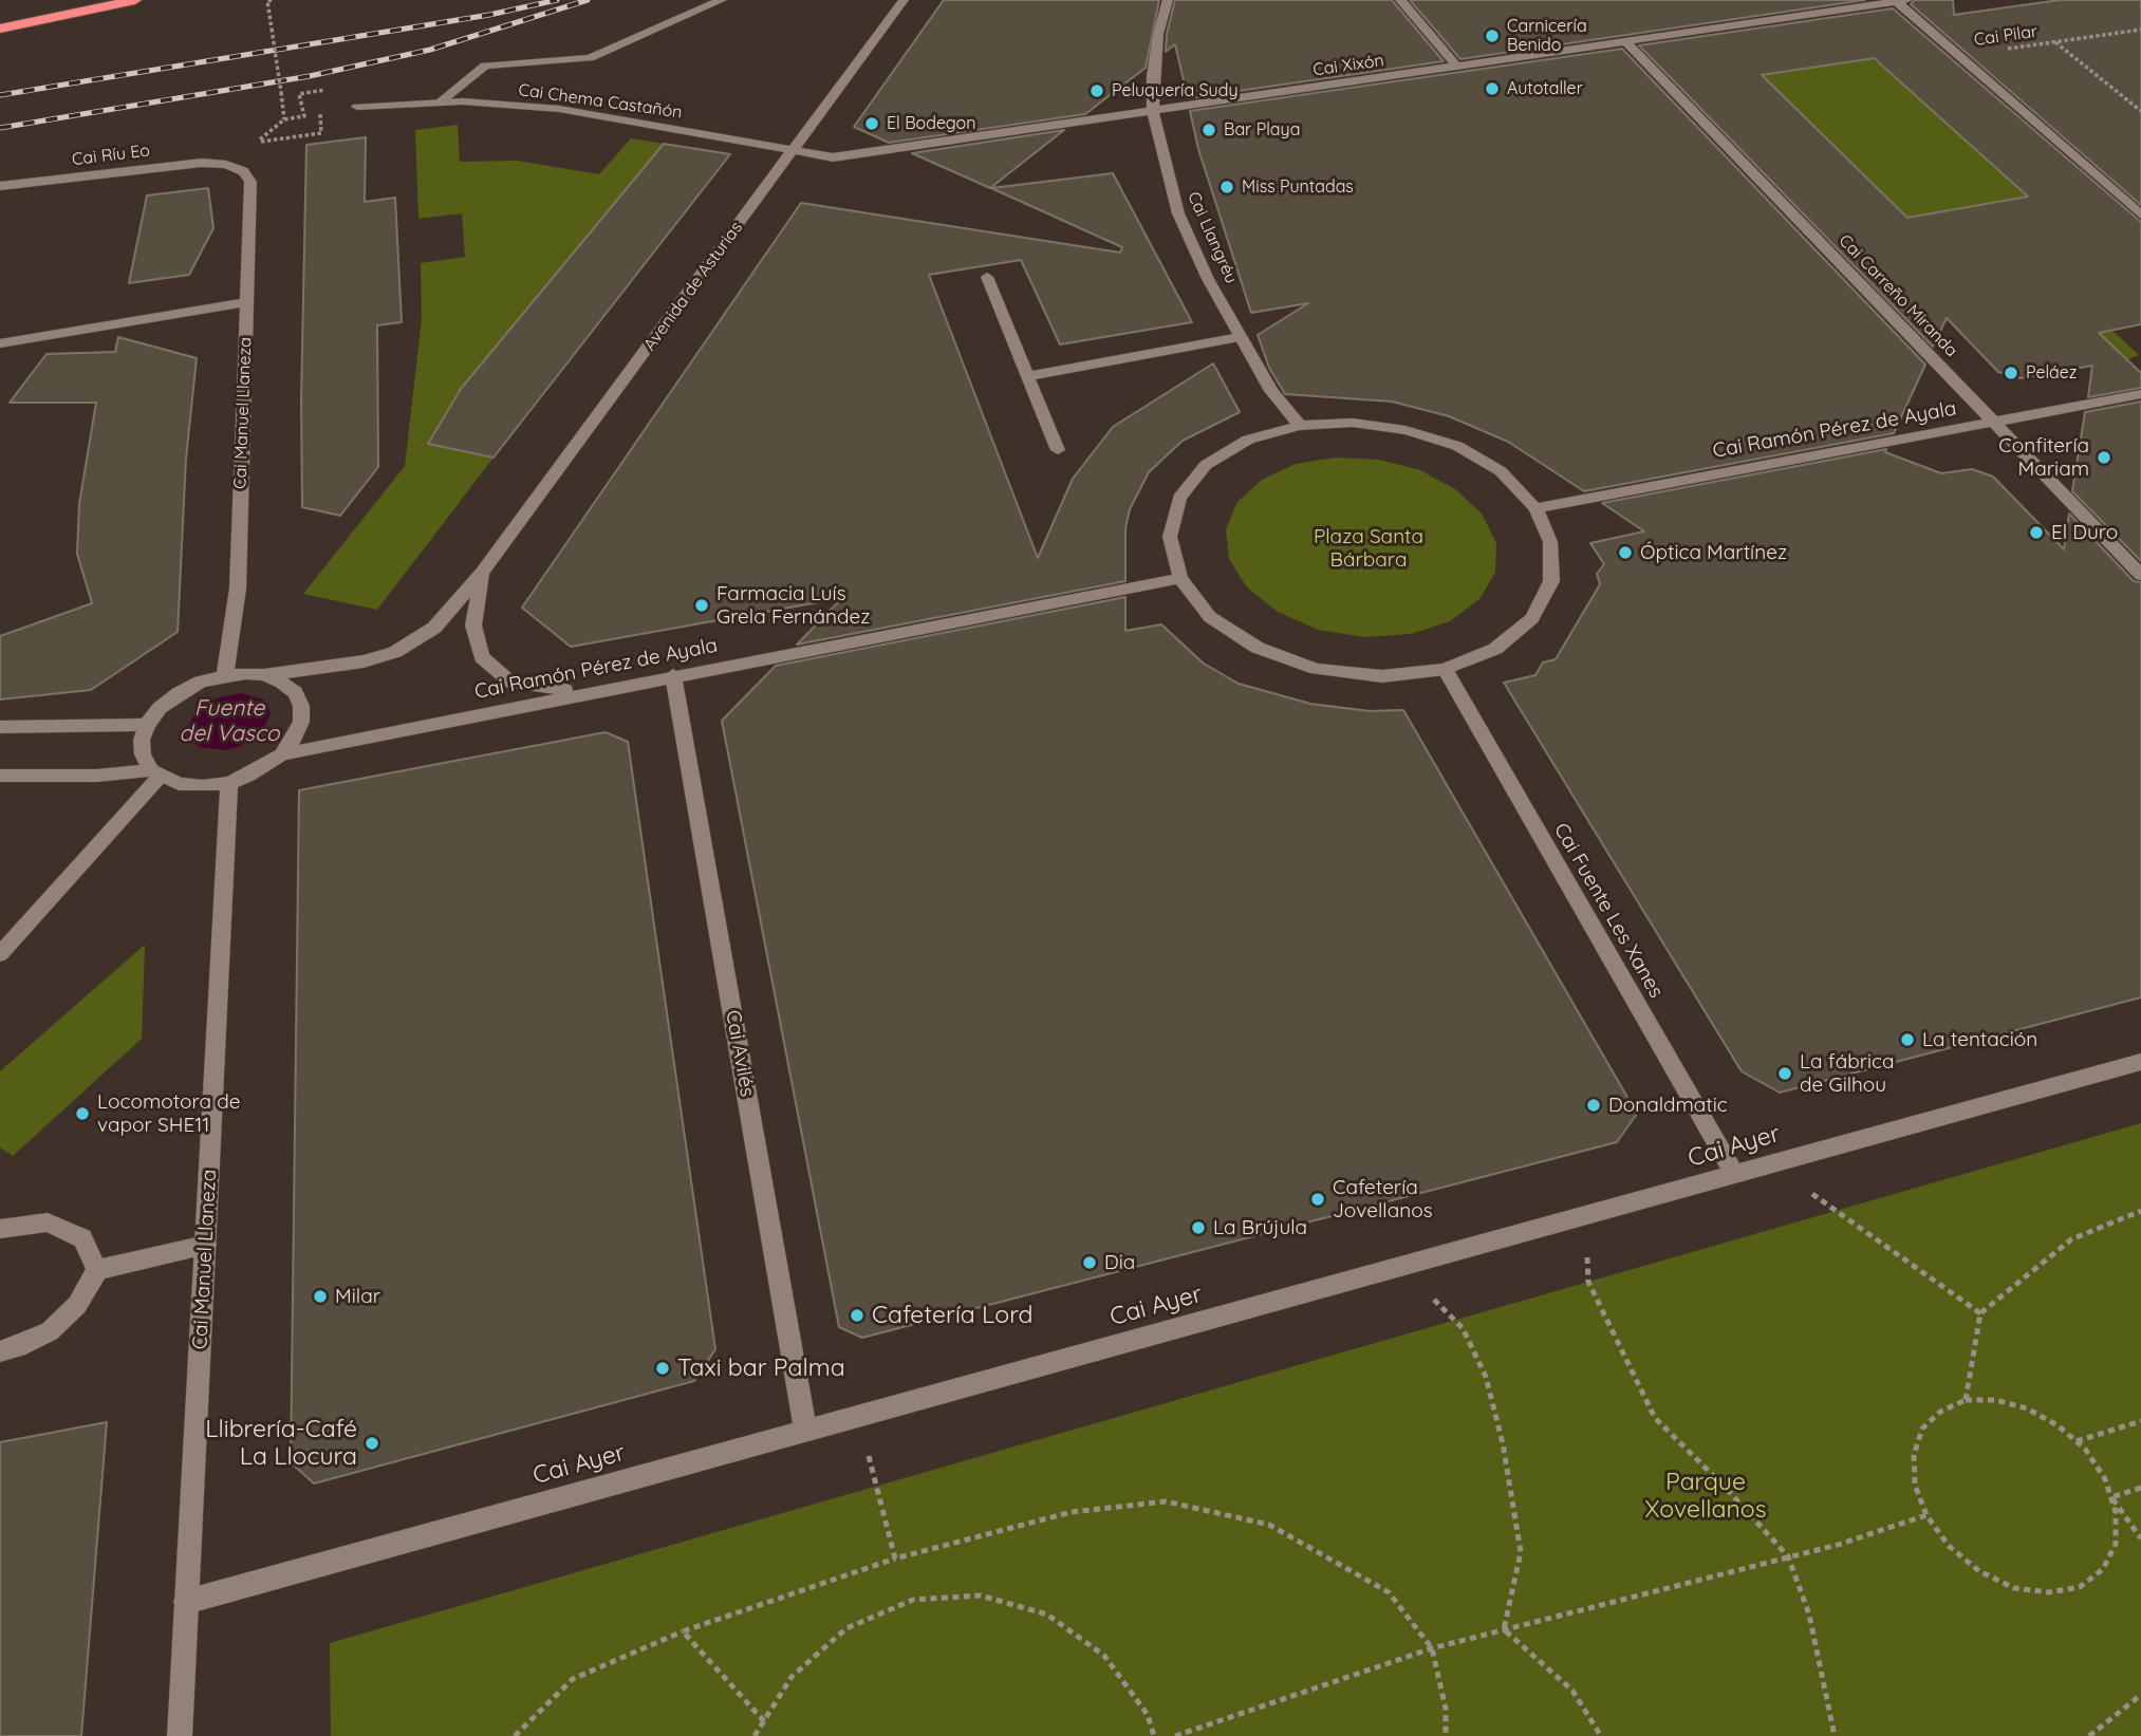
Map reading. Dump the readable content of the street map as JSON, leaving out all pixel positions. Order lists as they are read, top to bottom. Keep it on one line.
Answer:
{"streets":{"street":["Cai Xixón","Cai Chema Castañón","Cai Ríu Eo","Cai Llangréu","Avenida de Asturias","Cai Carreño Miranda","Cai Manuel Llaneza","Cai Ramón Pérez de Ayala","Cai Fuente Les Xanes","Cai Avilés","Cai Ayer"],"path":["Cai Pilar"]},"crossings":[["Cai Xixón","Cai Chema Castañón"],["Cai Xixón","Cai Llangréu"],["Cai Xixón","Avenida de Asturias"],["Cai Xixón","Cai Carreño Miranda"],["Cai Chema Castañón","Avenida de Asturias"],["Cai Ríu Eo","Cai Manuel Llaneza"],["Avenida de Asturias","Cai Manuel Llaneza"],["Avenida de Asturias","Cai Ramón Pérez de Ayala"],["Cai Carreño Miranda","Cai Ramón Pérez de Ayala"],["Cai Manuel Llaneza","Cai Ramón Pérez de Ayala"],["Cai Manuel Llaneza","Cai Ayer"],["Cai Ramón Pérez de Ayala","Cai Avilés"],["Cai Fuente Les Xanes","Cai Ayer"],["Cai Avilés","Cai Ayer"]],"water":["Fuente del Vasco"],"parks":["Plaza Santa Bárbara","Parque Xovellanos"],"places":["Carnicería Benido","Autotaller","Peluquería Sudy","El Bodegon","Bar Playa","Miss Puntadas","Peláez","Confitería Mariam","El Duro","Óptica Martínez","Farmacia Luís Grela Fernández","La tentación","La fábrica de Gilhou","Donaldmatic","Locomotora de vapor SHE11","Cafetería Jovellanos","La Brújula","Dia","Milar","Cafetería Lord","Taxi bar Palma","Llibrería-Café La Llocura"]}
